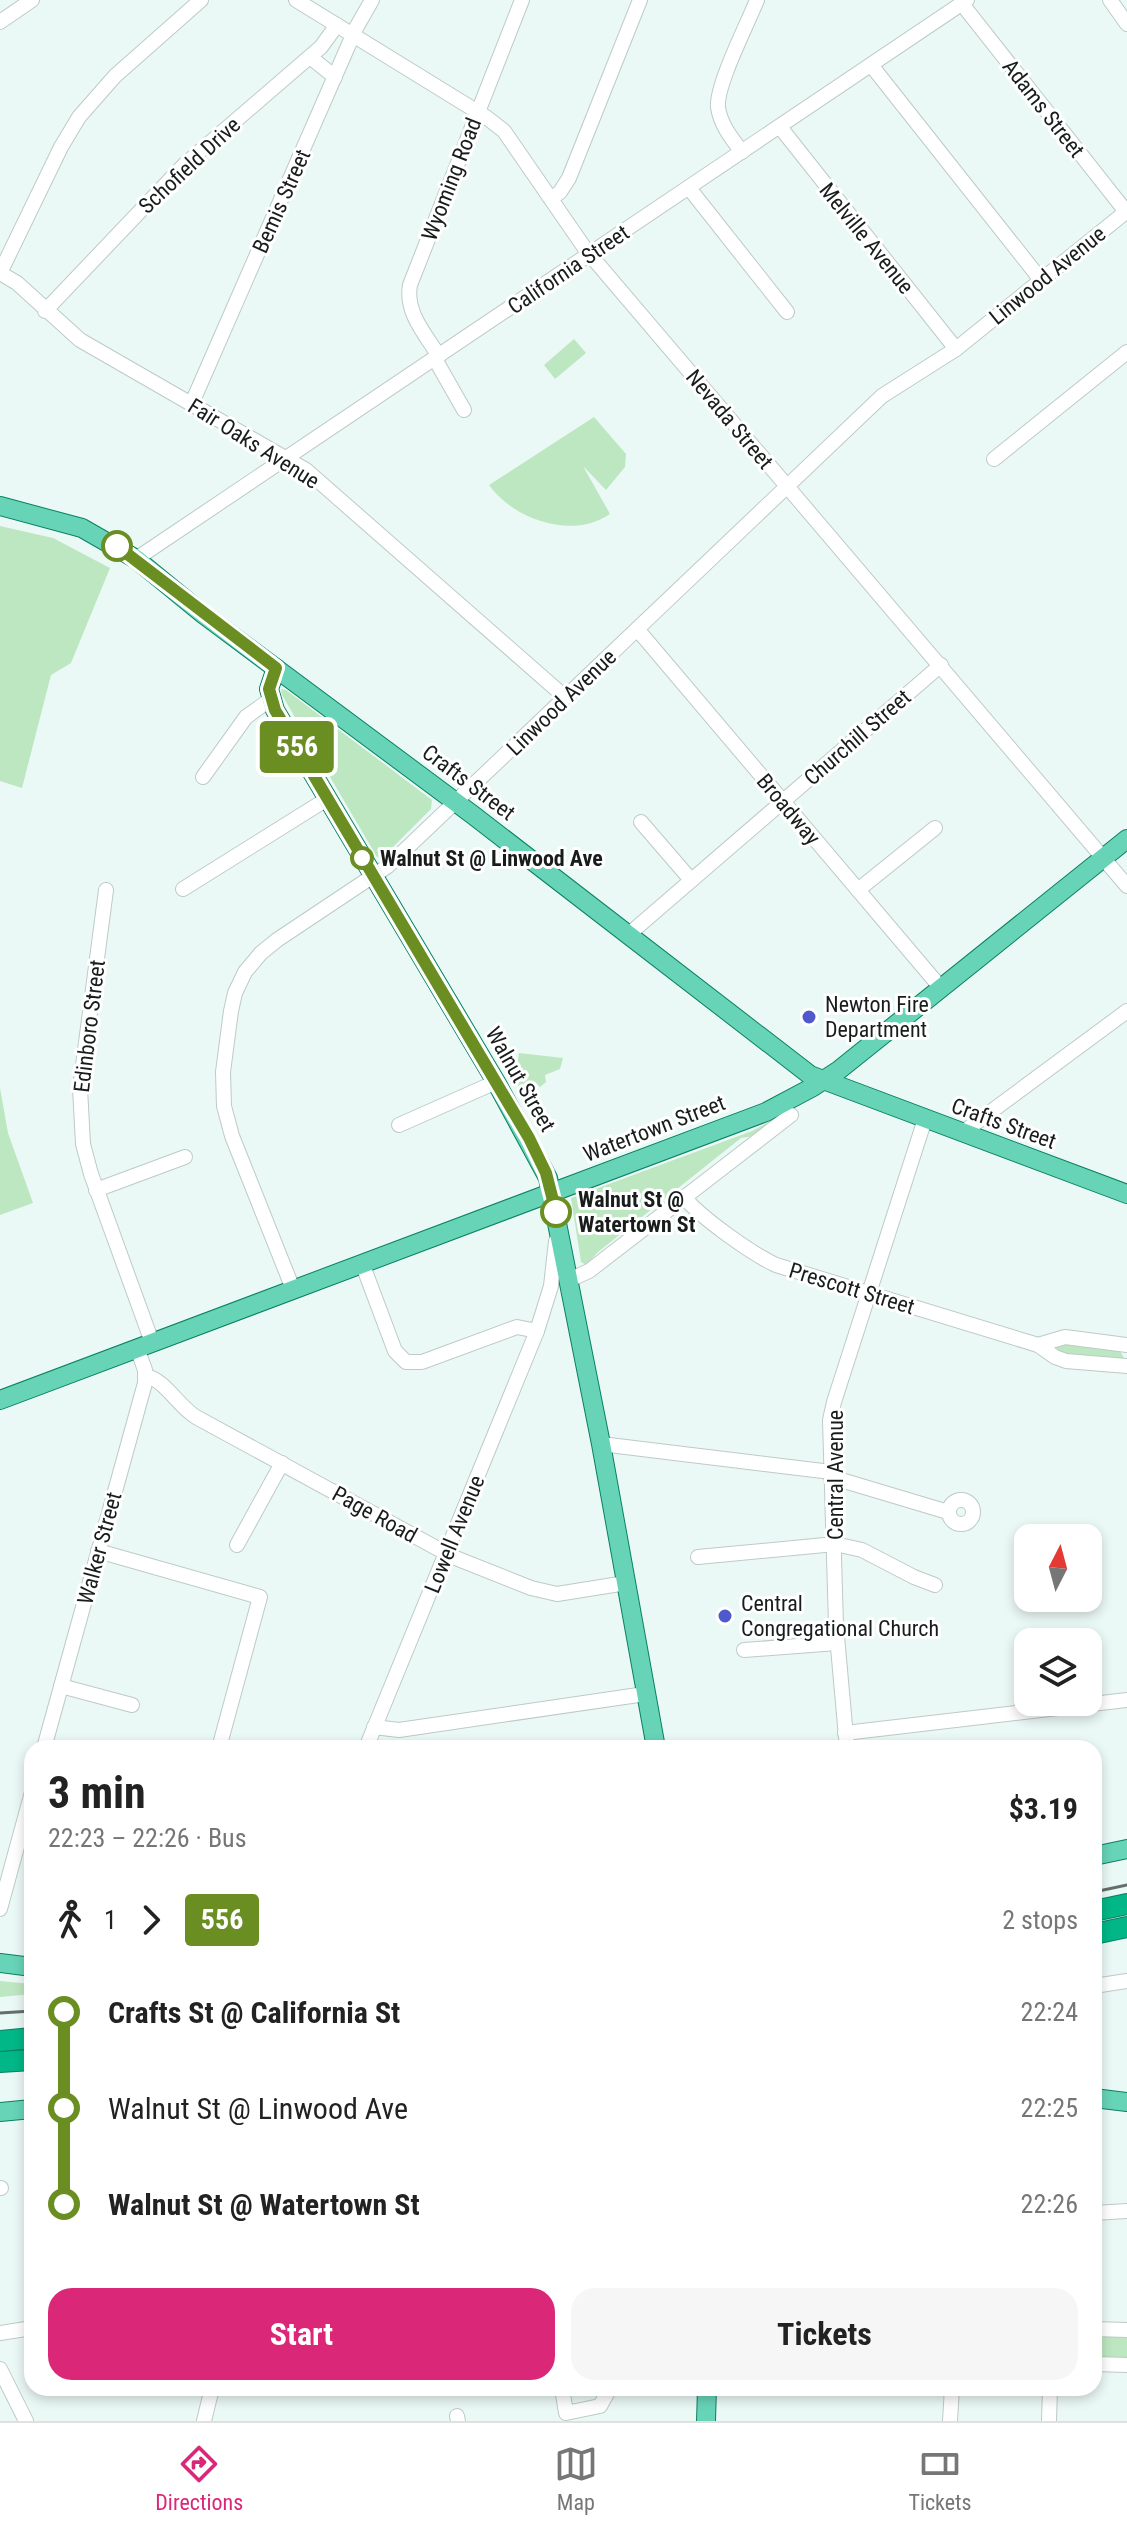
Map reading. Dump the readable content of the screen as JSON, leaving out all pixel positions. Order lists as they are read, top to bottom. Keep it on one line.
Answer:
{"streets":{"main road":["Crafts Street","Walnut Street","Watertown Street"],"street":["Adams Street","Schofield Drive","Wyoming Road","Bemis Street","Melville Avenue","California Street","Linwood Avenue","Nevada Street","Fair Oaks Avenue","Churchill Street","Broadway","Edinboro Street","Prescott Street","Central Avenue","Page Road","Lowell Avenue","Walker Street"]},"crossings":[["Adams Street","California Street"],["Adams Street","Linwood Avenue"],["Schofield Drive","Nevada Street"],["Schofield Drive","Fair Oaks Avenue"],["Wyoming Road","California Street"],["Wyoming Road","Nevada Street"],["Bemis Street","Nevada Street"],["Bemis Street","Fair Oaks Avenue"],["Melville Avenue","California Street"],["Melville Avenue","Linwood Avenue"],["California Street","Nevada Street"],["California Street","Fair Oaks Avenue"],["California Street","Crafts Street"],["Linwood Avenue","Nevada Street"],["Linwood Avenue","Fair Oaks Avenue"],["Linwood Avenue","Crafts Street"],["Linwood Avenue","Broadway"],["Linwood Avenue","Walnut Street"],["Linwood Avenue","Watertown Street"],["Nevada Street","Churchill Street"],["Nevada Street","Watertown Street"],["Churchill Street","Crafts Street"],["Churchill Street","Broadway"],["Crafts Street","Watertown Street"],["Crafts Street","Central Avenue"],["Broadway","Watertown Street"],["Edinboro Street","Watertown Street"],["Walnut Street","Watertown Street"],["Walnut Street","Page Road"],["Walnut Street","Lowell Avenue"],["Prescott Street","Central Avenue"],["Page Road","Lowell Avenue"],["Page Road","Walker Street"]],"places":["Walnut St @ Linwood Ave","Newton Fire Department","Walnut St @ Watertown St","Central Congregational Church"],"lines":["bus line 556"],"north":"top","page":{"on_map":"556","heading":["3 min","22:23 – 22:26 · Bus","$3.19"],"legs":["1","556","2 stops"],"list":[{"name":"Crafts St @ California St","value":"22:24"},{"name":"Walnut St @ Linwood Ave","value":"22:25"},{"name":"Walnut St @ Watertown St","value":"22:26"}],"buttons":["Start","Tickets"],"tabs":["Directions","Map","Tickets"]}}
